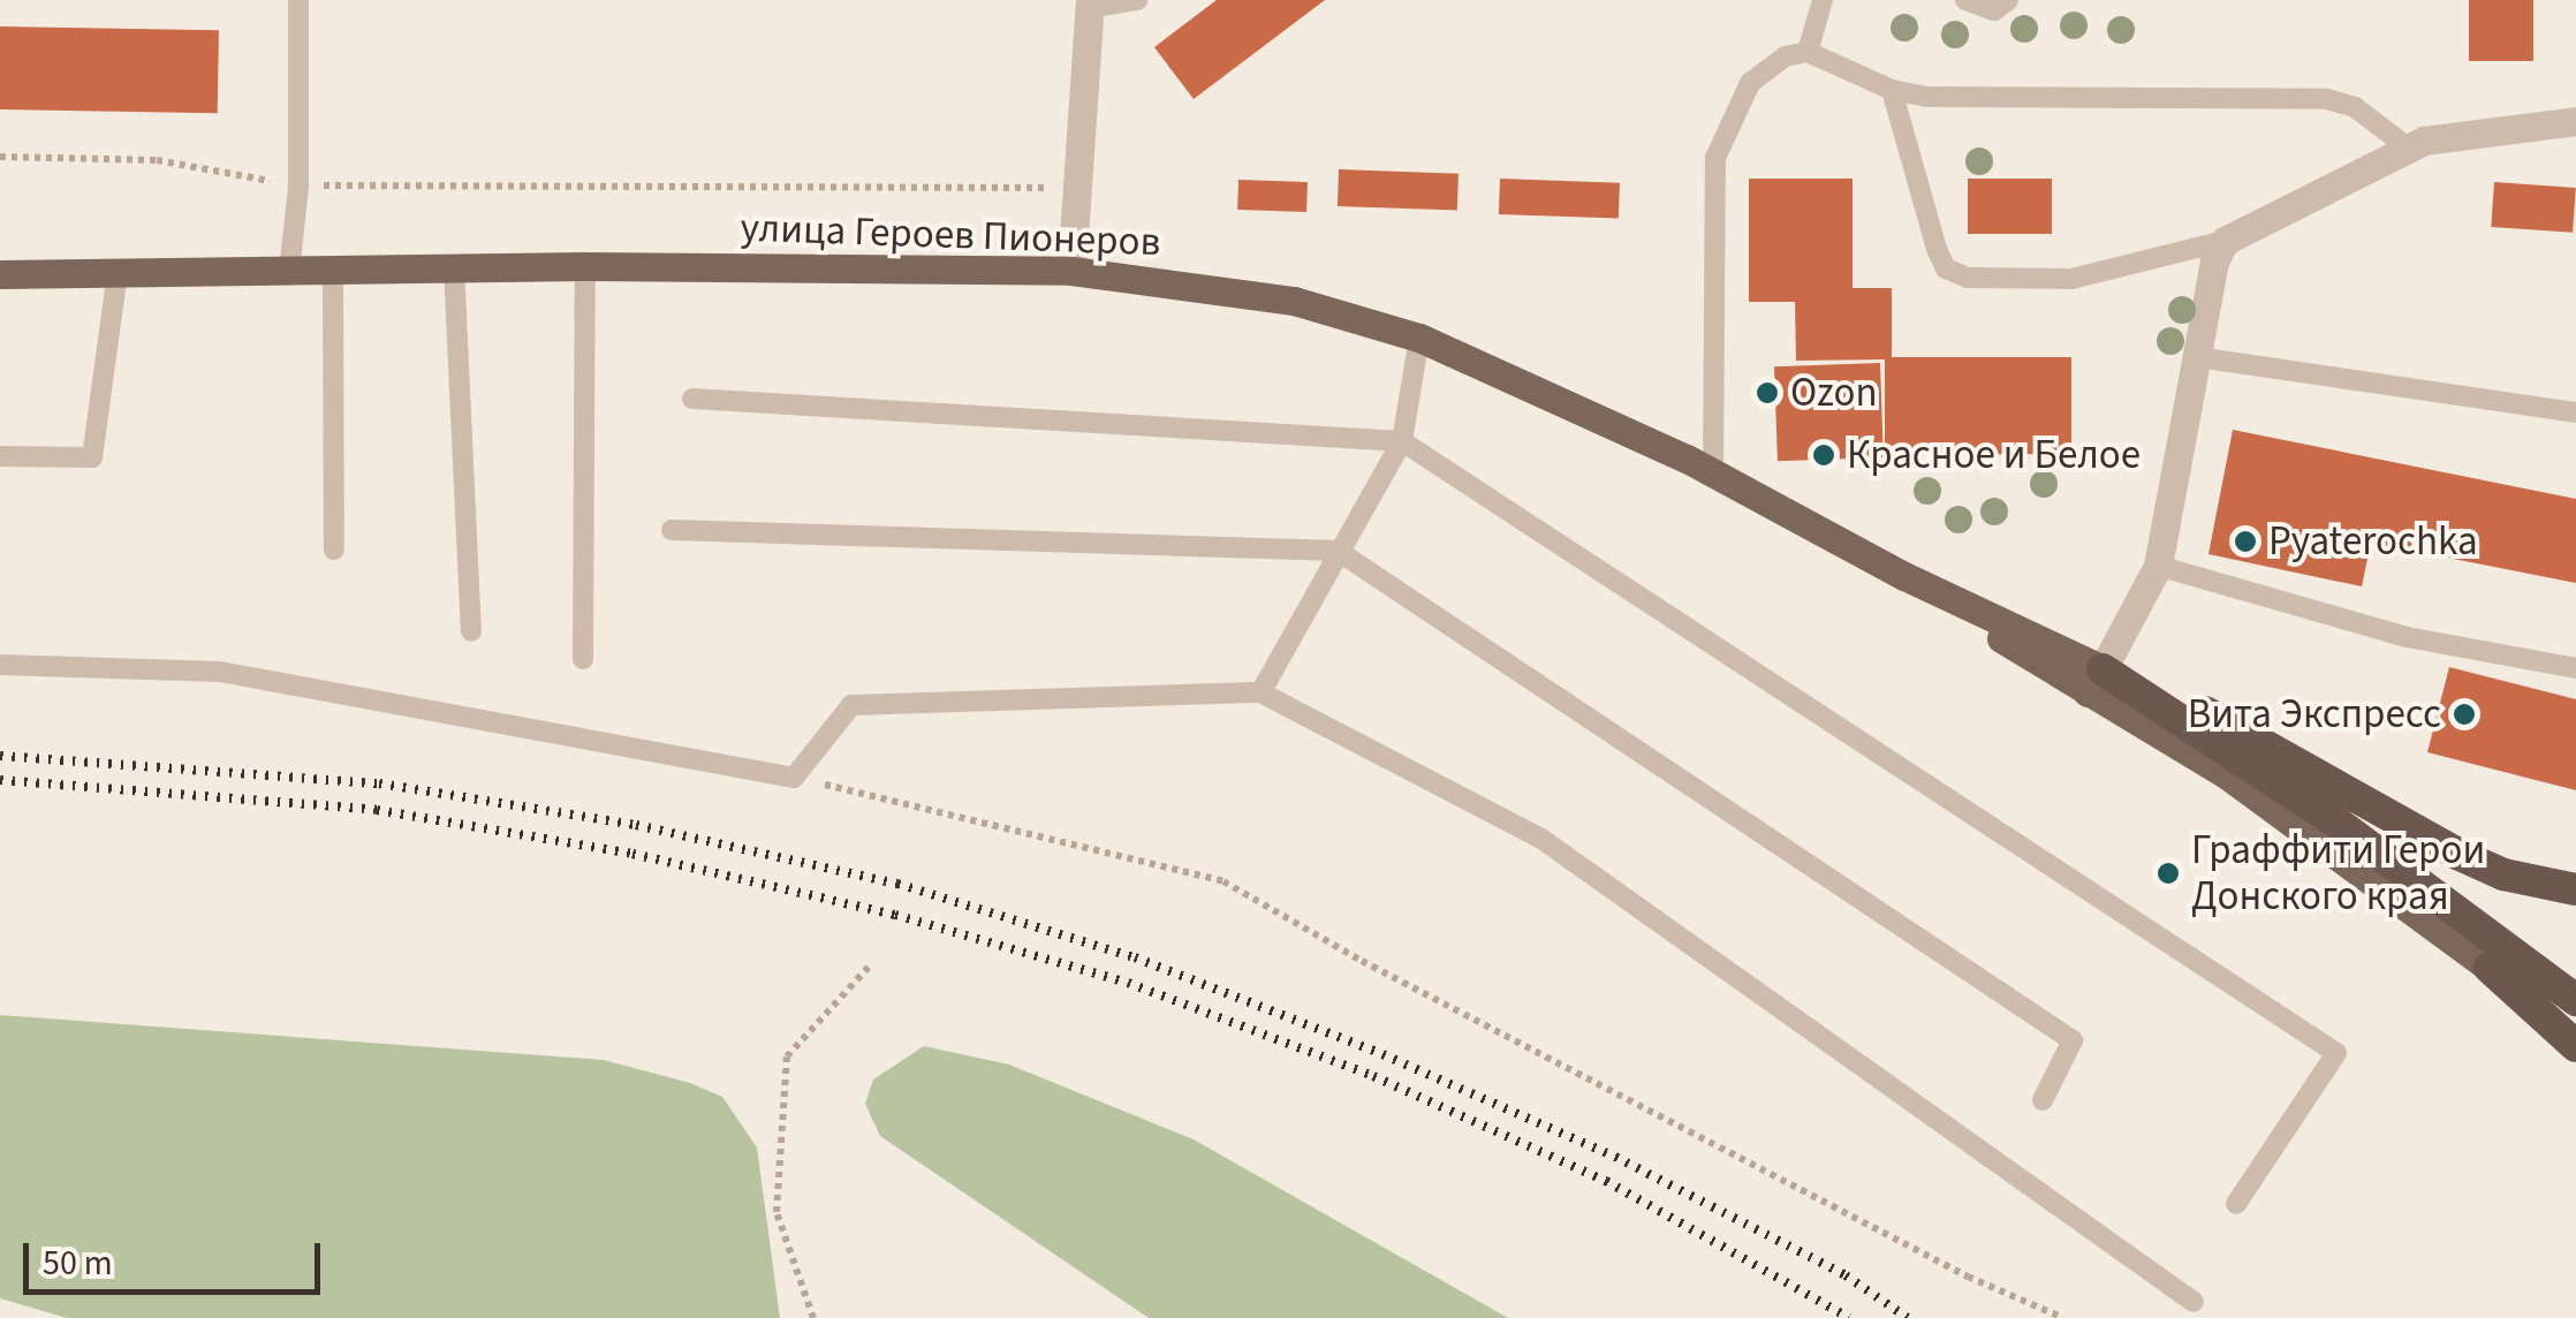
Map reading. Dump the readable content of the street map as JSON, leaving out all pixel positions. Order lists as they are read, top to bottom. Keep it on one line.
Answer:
{"streets":{"main road":["улица Героев Пионеров"]},"places":["Ozon","Красное и Белое","Pyaterochka","Вита Экспресс","Граффити Герои Донского края"],"scale_bar":"50 m"}
